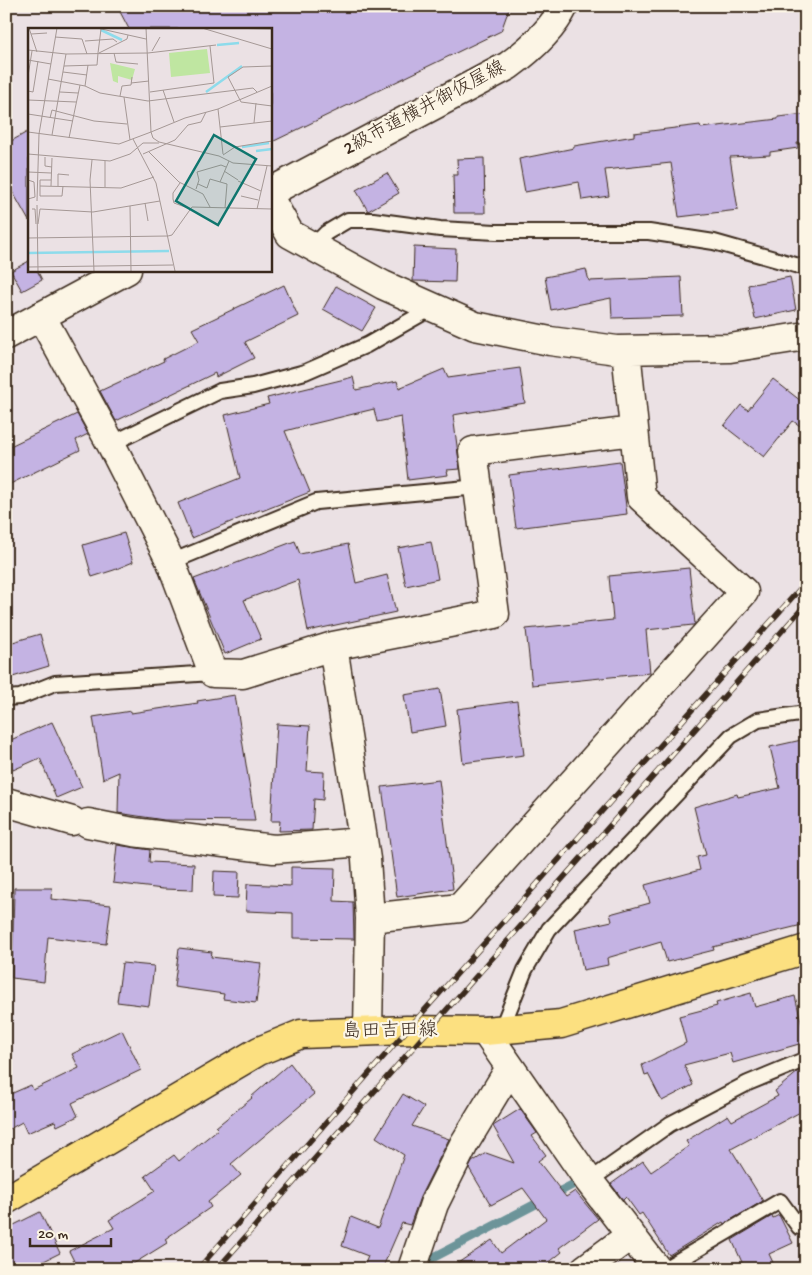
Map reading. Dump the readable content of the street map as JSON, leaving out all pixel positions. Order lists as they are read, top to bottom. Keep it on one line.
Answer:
{"streets":{"main road":["島田吉田線"],"street":["2級市道横井御仮屋線"]},"scale_bar":"20 m"}
